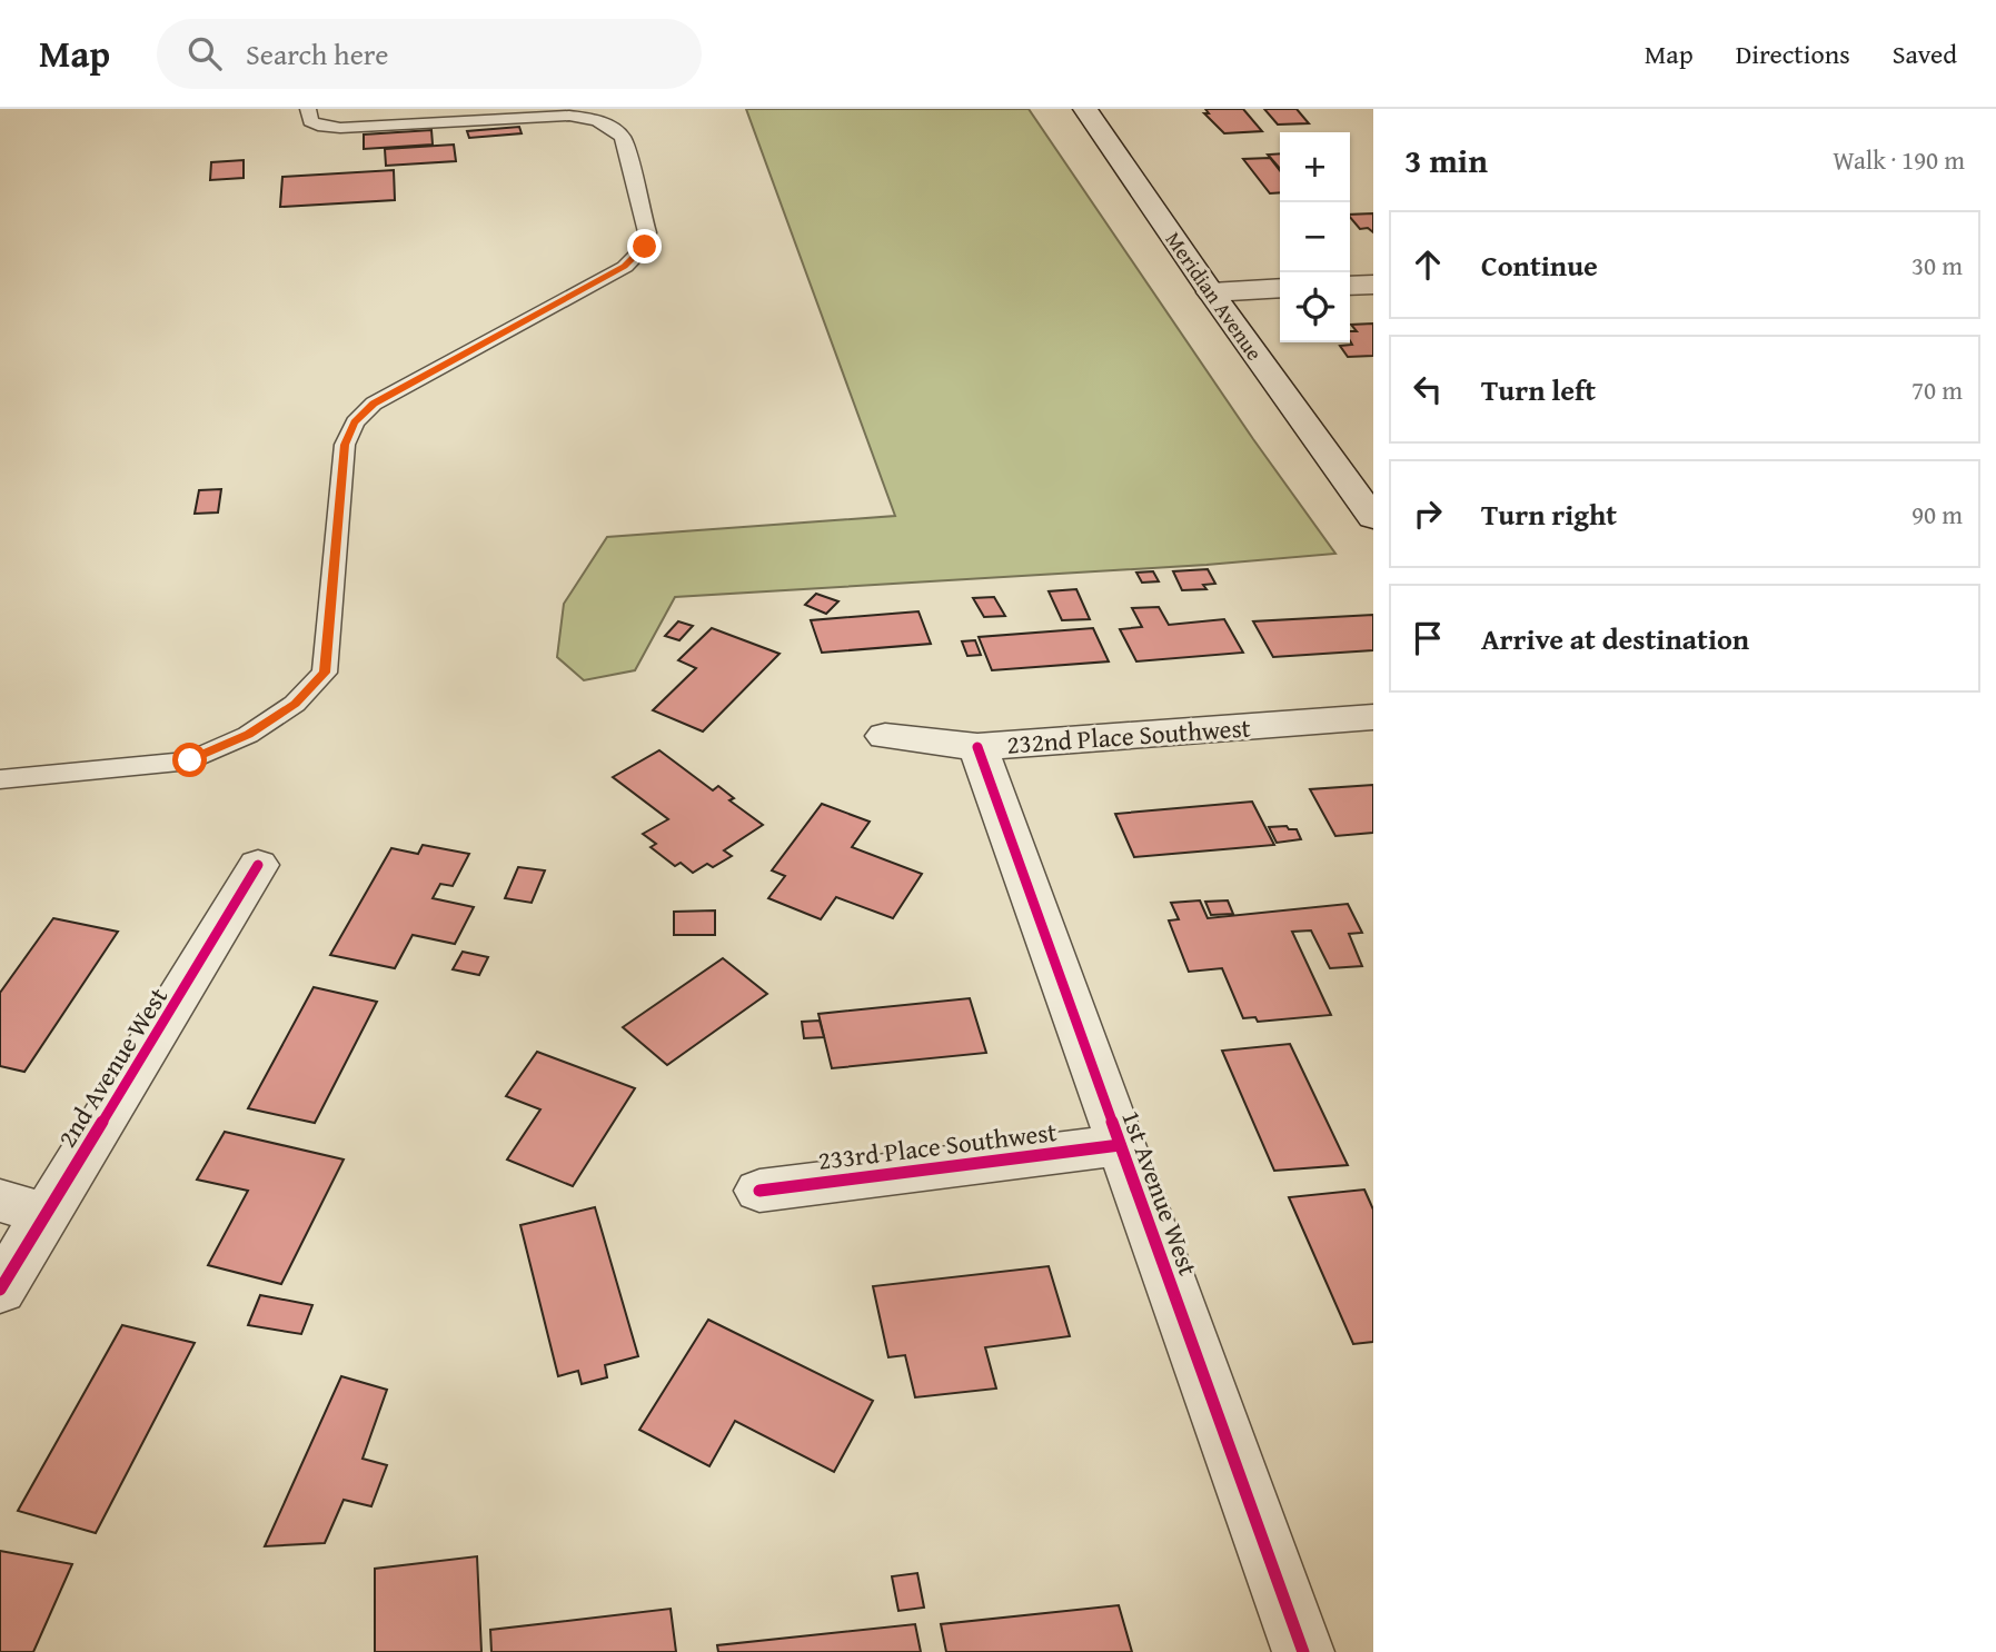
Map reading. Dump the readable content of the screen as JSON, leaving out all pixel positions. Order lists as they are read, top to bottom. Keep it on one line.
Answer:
{"streets":{"street":["Meridian Avenue","232nd Place Southwest","2nd Avenue West","233rd Place Southwest","1st Avenue West"]},"crossings":[["232nd Place Southwest","1st Avenue West"],["233rd Place Southwest","1st Avenue West"]],"page":{"header":"Map","search":"Search here","nav":["Map","Directions","Saved"],"heading":["3 min","Walk · 190 m"],"map_buttons":["+","−"],"list":[["Continue","30 m"],["Turn left","70 m"],["Turn right","90 m"],"Arrive at destination"]}}
